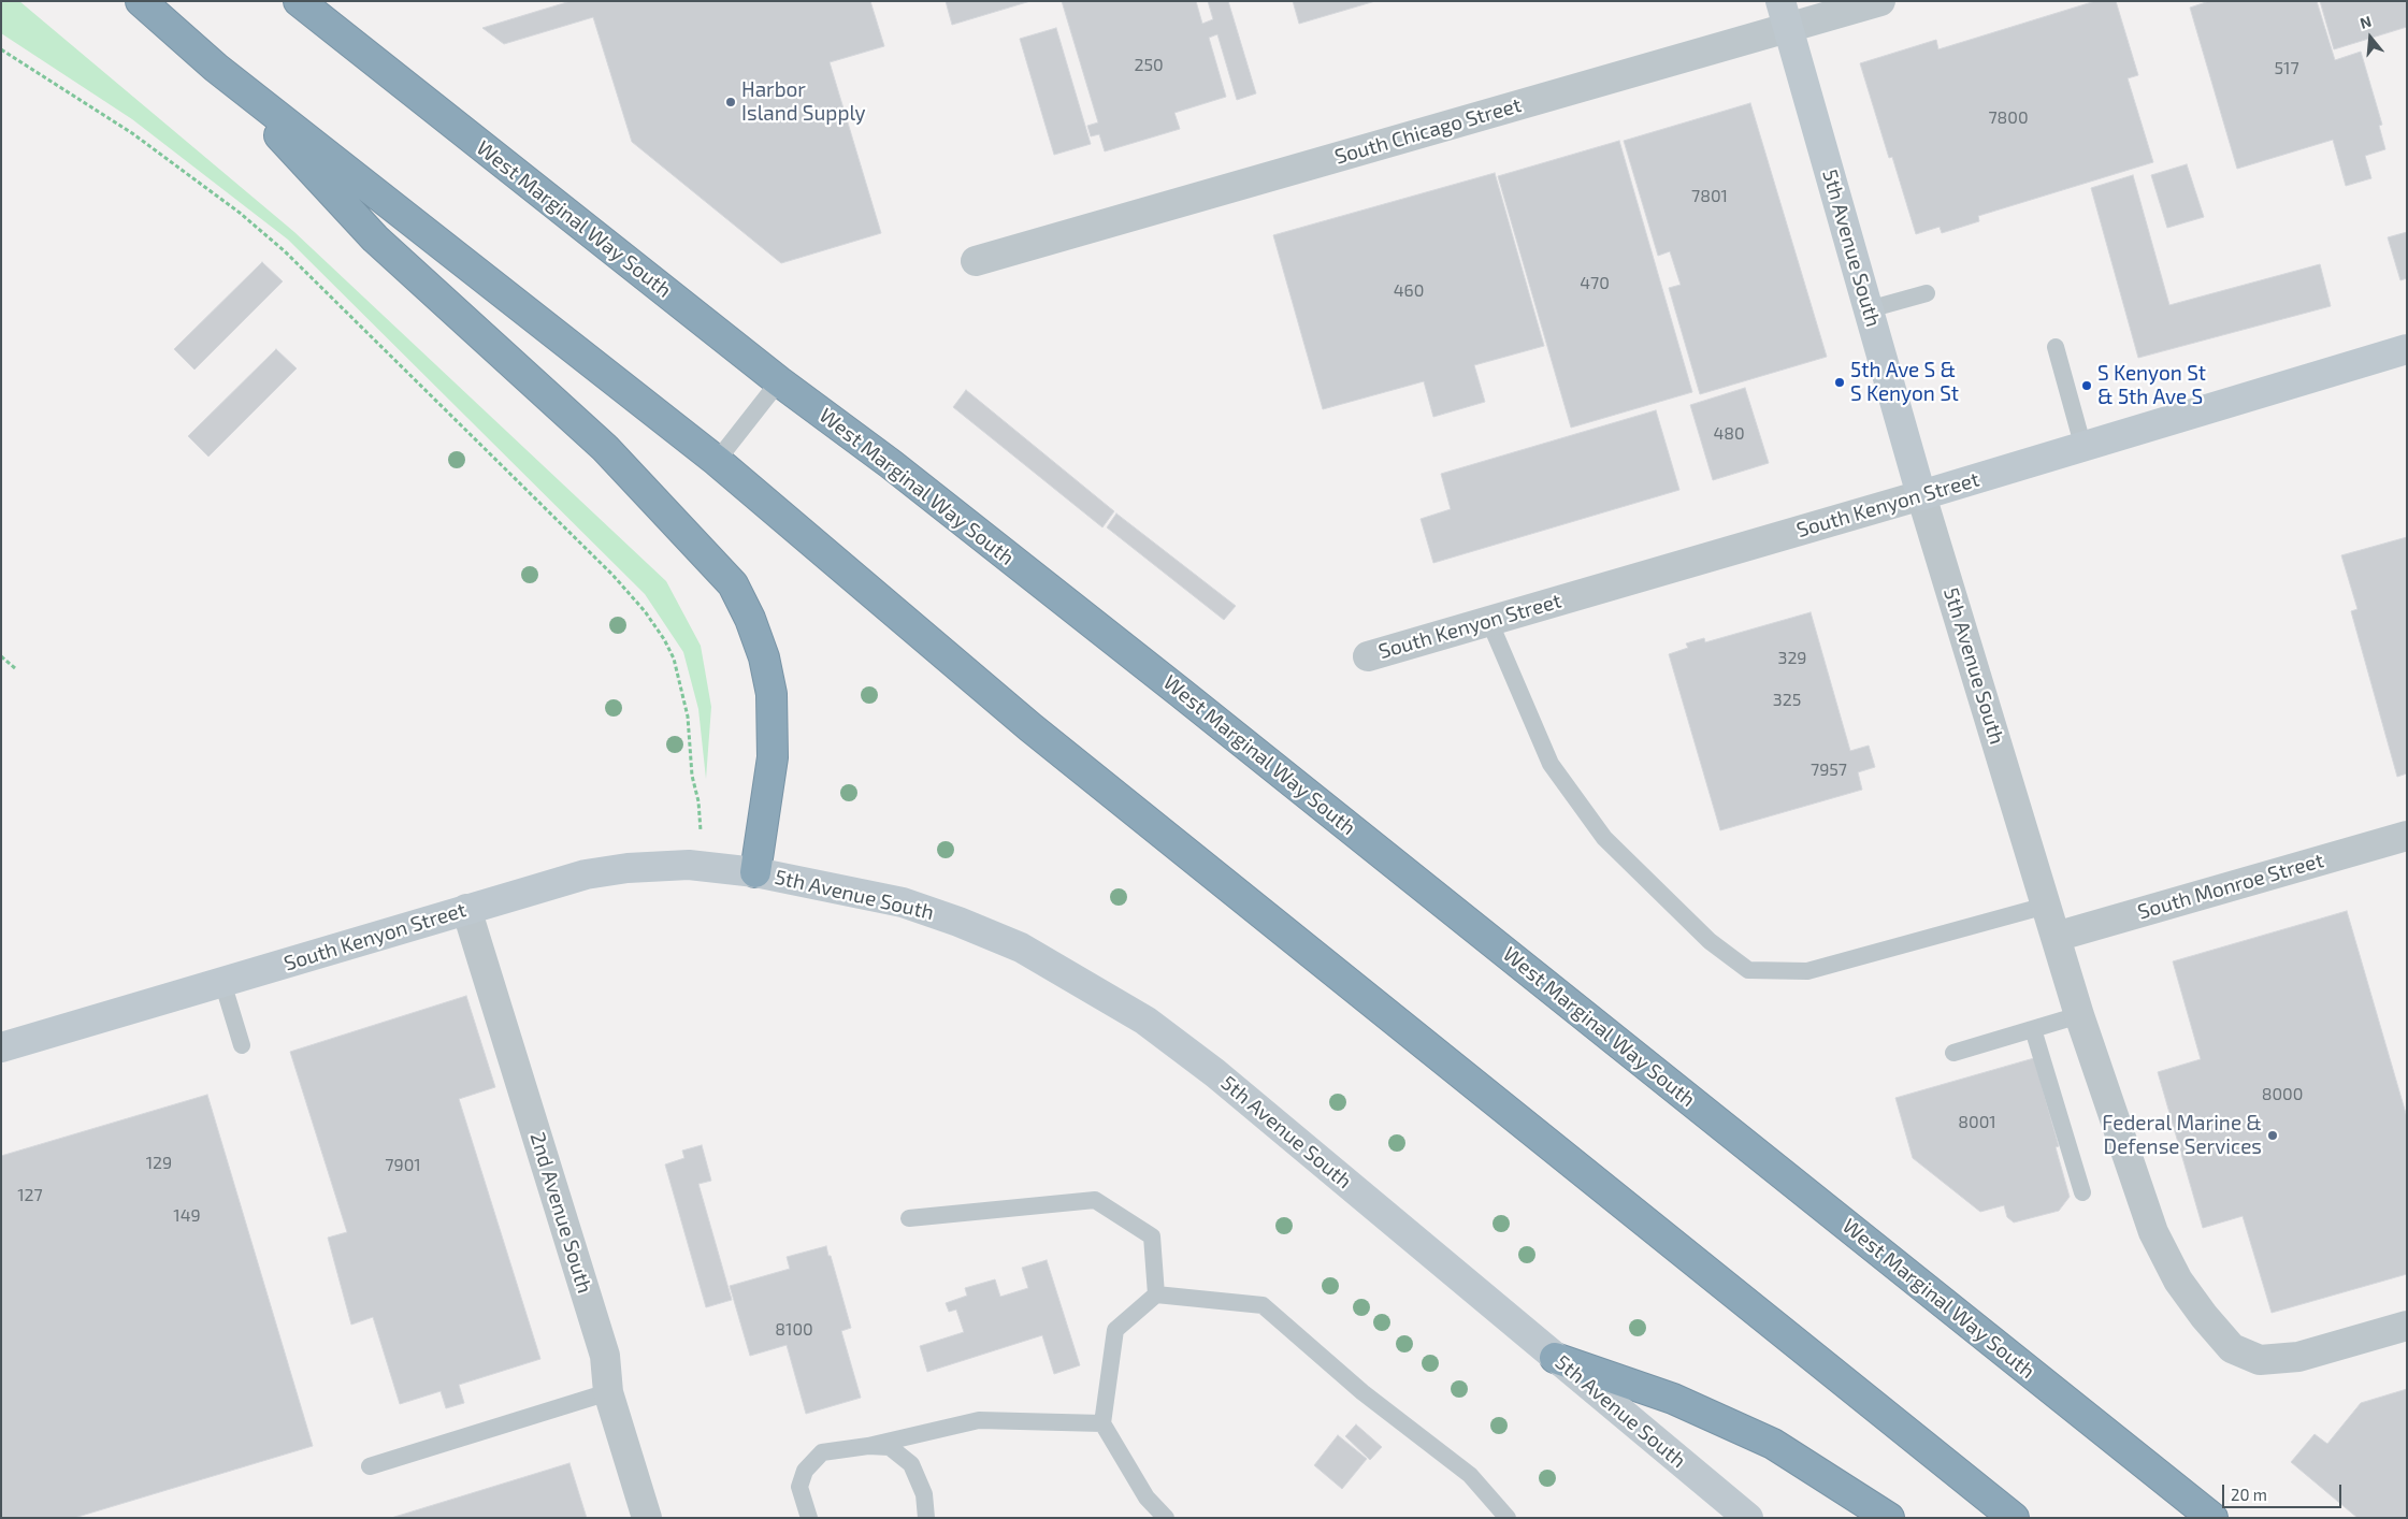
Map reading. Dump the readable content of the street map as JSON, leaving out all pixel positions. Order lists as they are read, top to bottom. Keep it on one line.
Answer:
{"streets":{"highway":["West Marginal Way South"],"street":["South Chicago Street","5th Avenue South","South Kenyon Street","South Monroe Street","2nd Avenue South"]},"crossings":[["South Chicago Street","5th Avenue South"],["5th Avenue South","South Kenyon Street"],["5th Avenue South","South Monroe Street"],["South Kenyon Street","2nd Avenue South"]],"places":["Harbor Island Supply","5th Ave S & S Kenyon St","S Kenyon St & 5th Ave S","Federal Marine & Defense Services"],"house_numbers":["250","517","7800","7801","470","460","480","329","325","7957","8000","8001","129","7901","127","149","8100"],"scale_bar":"20 m","north":"top"}
